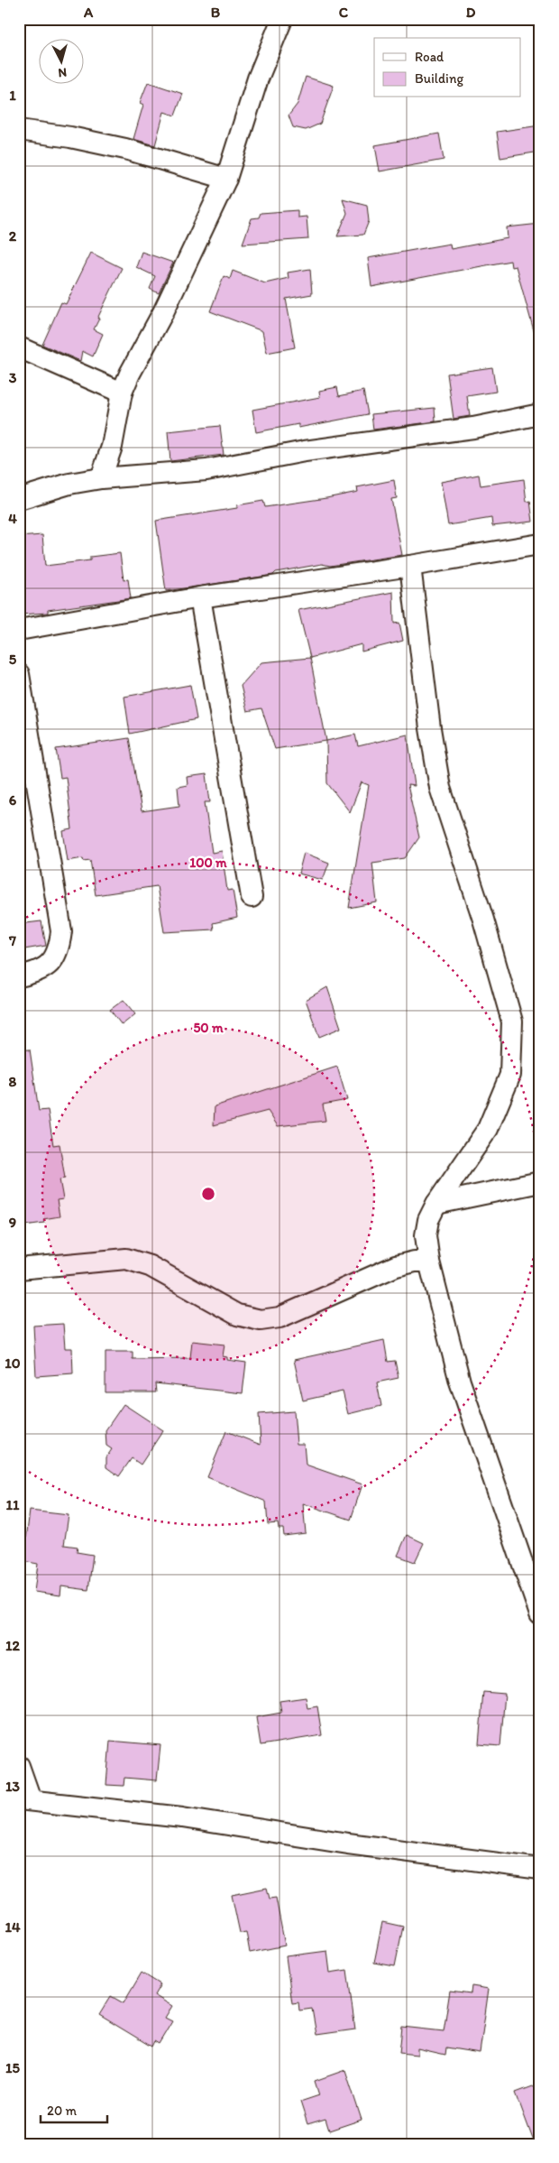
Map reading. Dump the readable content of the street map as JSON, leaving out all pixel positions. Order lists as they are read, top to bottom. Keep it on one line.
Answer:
{"legend":["Road","Building"],"scale_bar":"20 m","north":"bottom","grid":{"columns":["A","B","C","D"],"rows":["1","2","3","4","5","6","7","8","9","10","11","12","13","14","15"]},"rings":["100 m","50 m"]}
